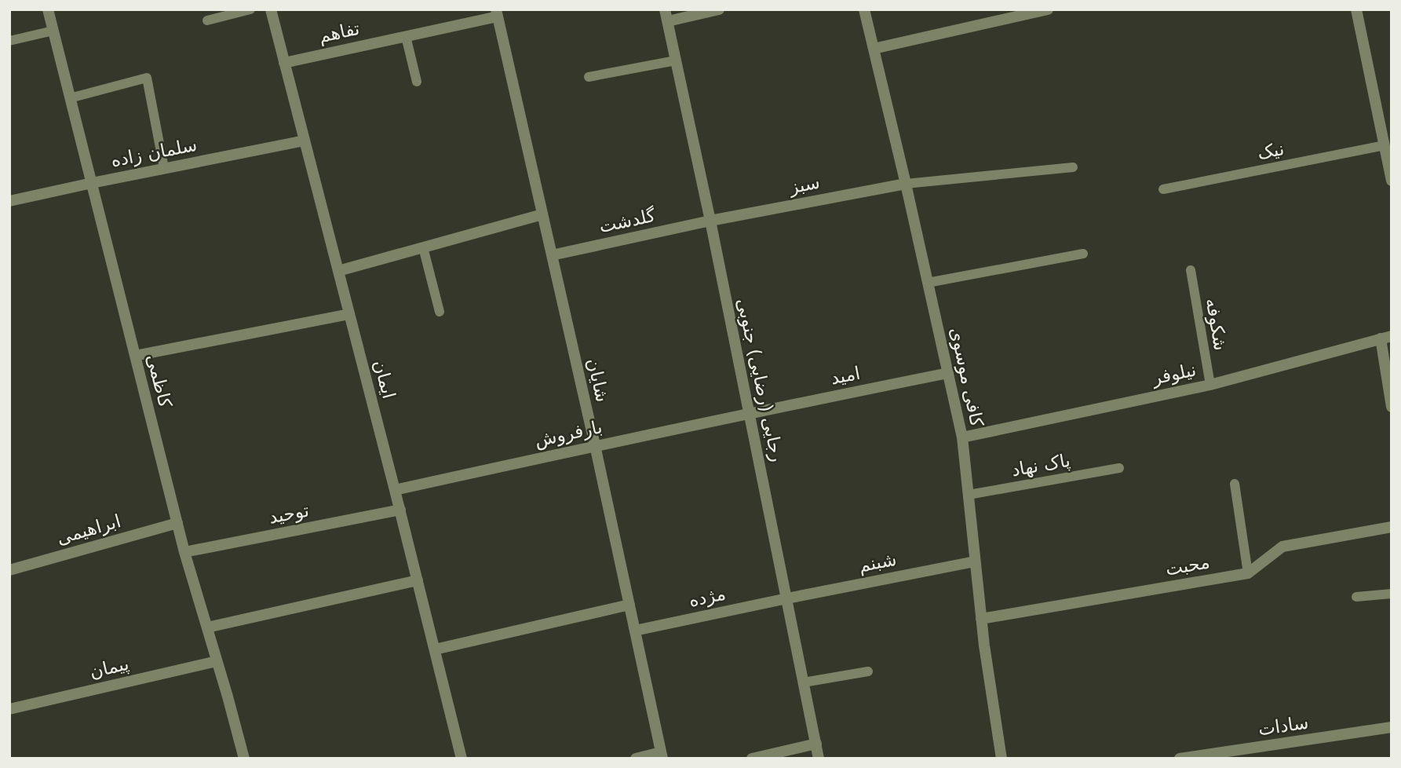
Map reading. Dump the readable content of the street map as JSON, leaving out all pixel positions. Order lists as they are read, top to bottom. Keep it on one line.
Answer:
{"streets":{"street":["تفاهم","سلمان زاده","سبز","گلدشت","نیلوفر","امید","کافی موسوی","ایمان","شایان","رجایی (رضایی) جنوبی","کاظمی","بارفروش","توحید","ابراهیمی","شبنم","محبت","مژده","پیمان","سادات"],"lane":["نیک","شکوفه","پاک نهاد"]},"crossings":[["تفاهم","ایمان"],["تفاهم","شایان"],["سلمان زاده","ایمان"],["سلمان زاده","کاظمی"],["سبز","گلدشت"],["سبز","کافی موسوی"],["سبز","رجایی (رضایی) جنوبی"],["گلدشت","شایان"],["گلدشت","رجایی (رضایی) جنوبی"],["شکوفه","نیلوفر"],["نیلوفر","کافی موسوی"],["امید","کافی موسوی"],["امید","رجایی (رضایی) جنوبی"],["امید","بارفروش"],["کافی موسوی","پاک نهاد"],["کافی موسوی","شبنم"],["کافی موسوی","محبت"],["ایمان","بارفروش"],["ایمان","توحید"],["شایان","بارفروش"],["شایان","مژده"],["رجایی (رضایی) جنوبی","بارفروش"],["رجایی (رضایی) جنوبی","شبنم"],["رجایی (رضایی) جنوبی","مژده"],["کاظمی","توحید"],["کاظمی","ابراهیمی"],["کاظمی","پیمان"],["شبنم","مژده"]]}
